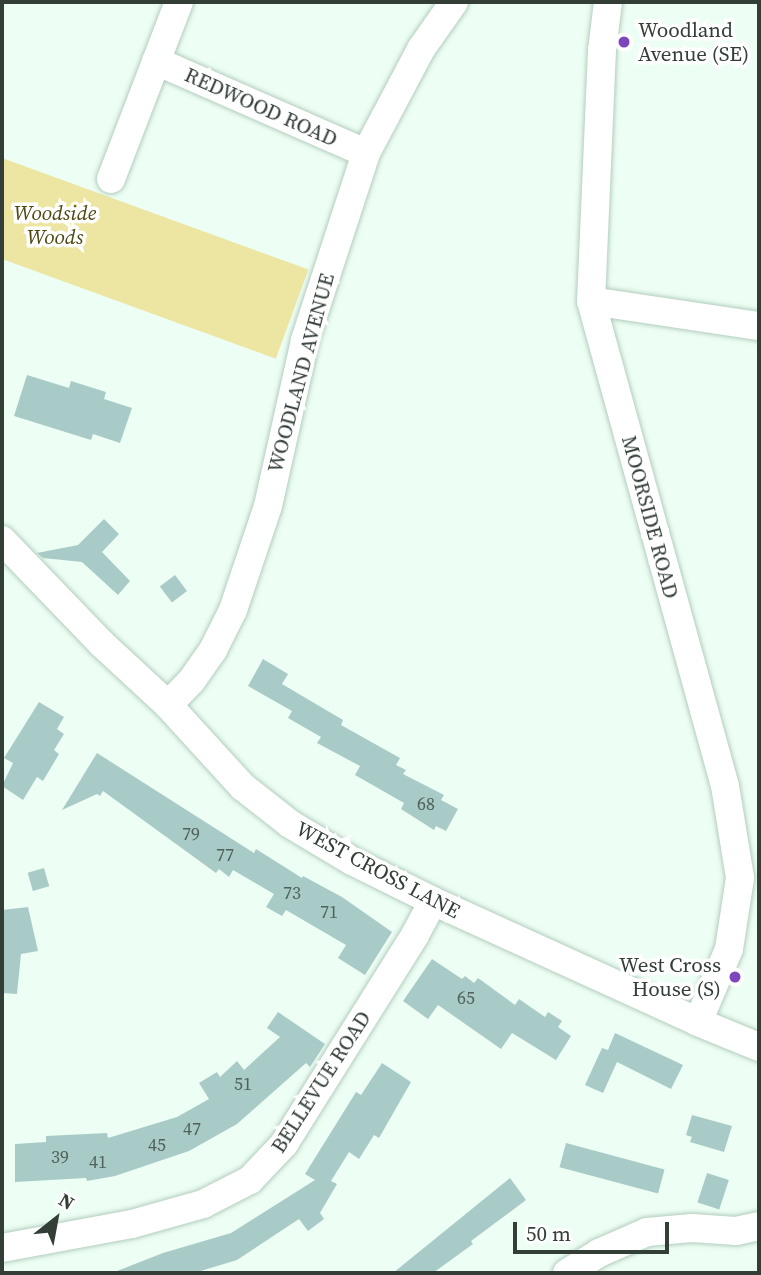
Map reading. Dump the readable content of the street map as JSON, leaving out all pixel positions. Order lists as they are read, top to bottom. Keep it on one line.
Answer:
{"streets":{"street":["REDWOOD ROAD","WOODLAND AVENUE","MOORSIDE ROAD","WEST CROSS LANE","BELLEVUE ROAD"]},"crossings":[["REDWOOD ROAD","WOODLAND AVENUE"],["WOODLAND AVENUE","WEST CROSS LANE"],["MOORSIDE ROAD","WEST CROSS LANE"],["WEST CROSS LANE","BELLEVUE ROAD"]],"parks":["Woodside Woods"],"places":["Woodland Avenue (SE)","West Cross House (S)"],"house_numbers":["68","79","77","73","71","65","51","47","45","39","41"],"scale_bar":"50 m","north":"top right"}
